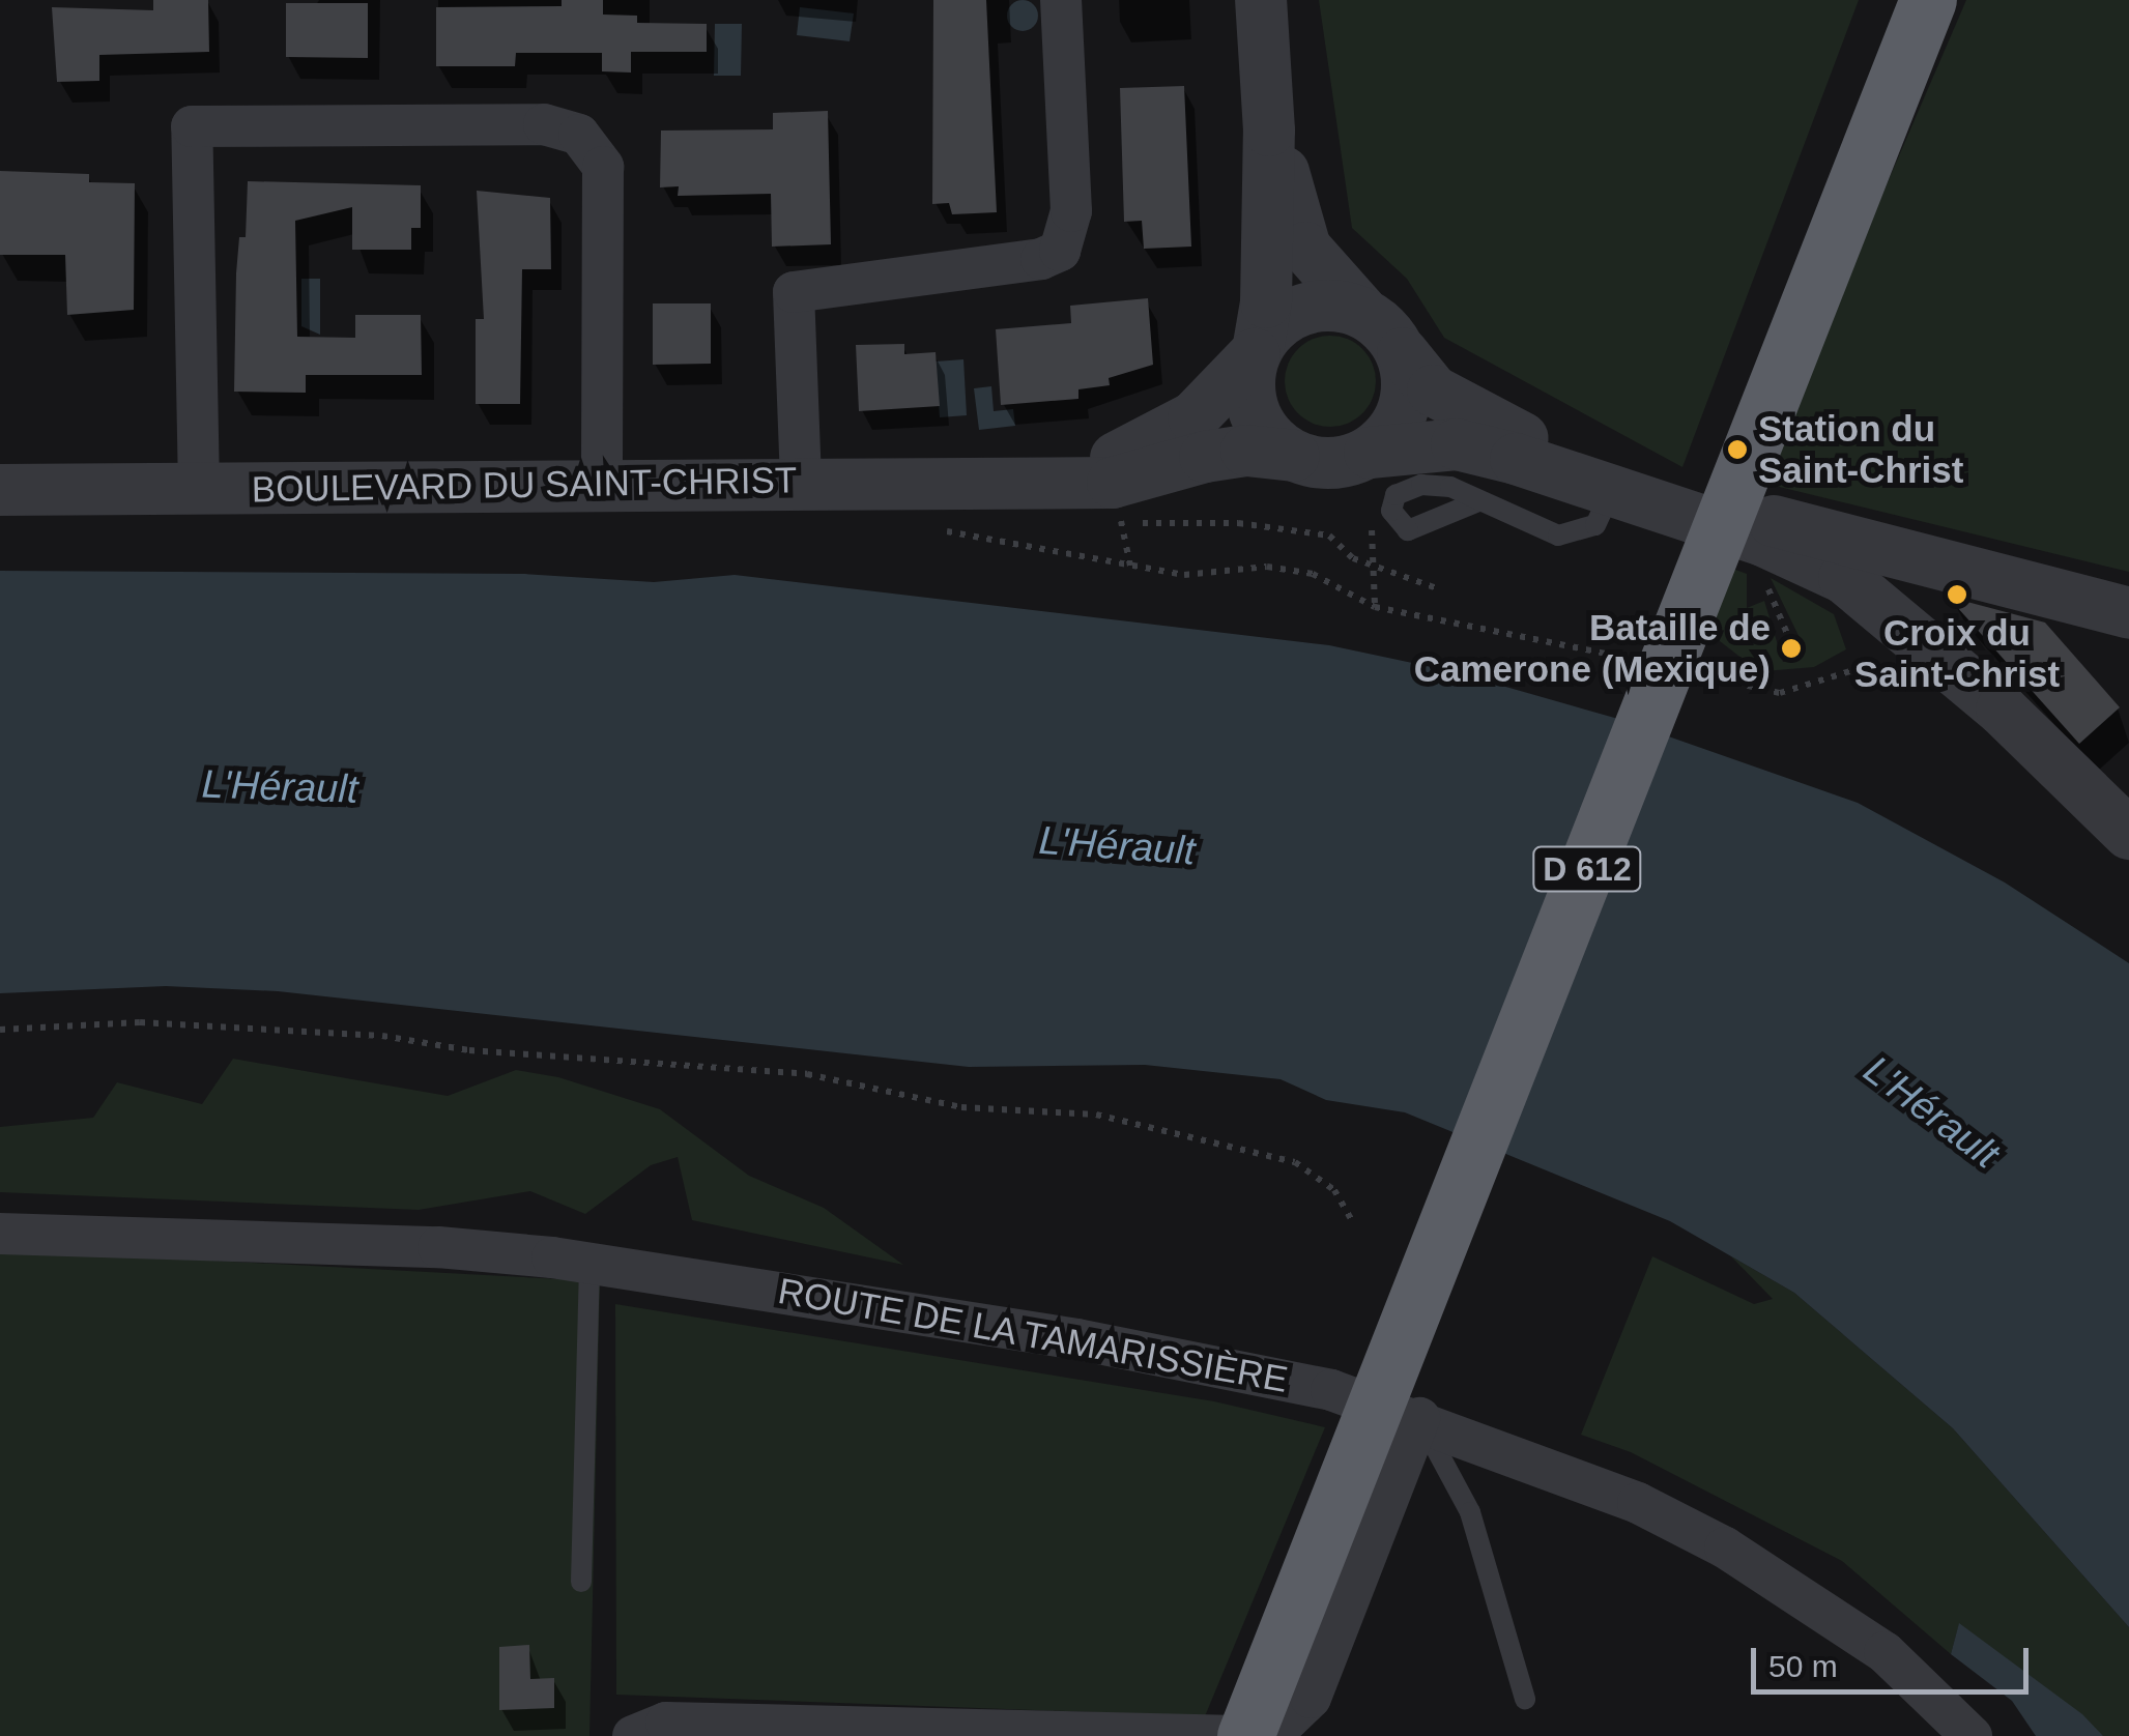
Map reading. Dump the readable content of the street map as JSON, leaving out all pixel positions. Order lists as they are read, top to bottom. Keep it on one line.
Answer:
{"streets":{"highway":["D 612"],"street":["BOULEVARD DU SAINT-CHRIST","ROUTE DE LA TAMARISSIÈRE"]},"water":["L'Hérault"],"places":["Station du Saint-Christ","Croix du Saint-Christ","Bataille de Camerone (Mexique)"],"scale_bar":"50 m"}
